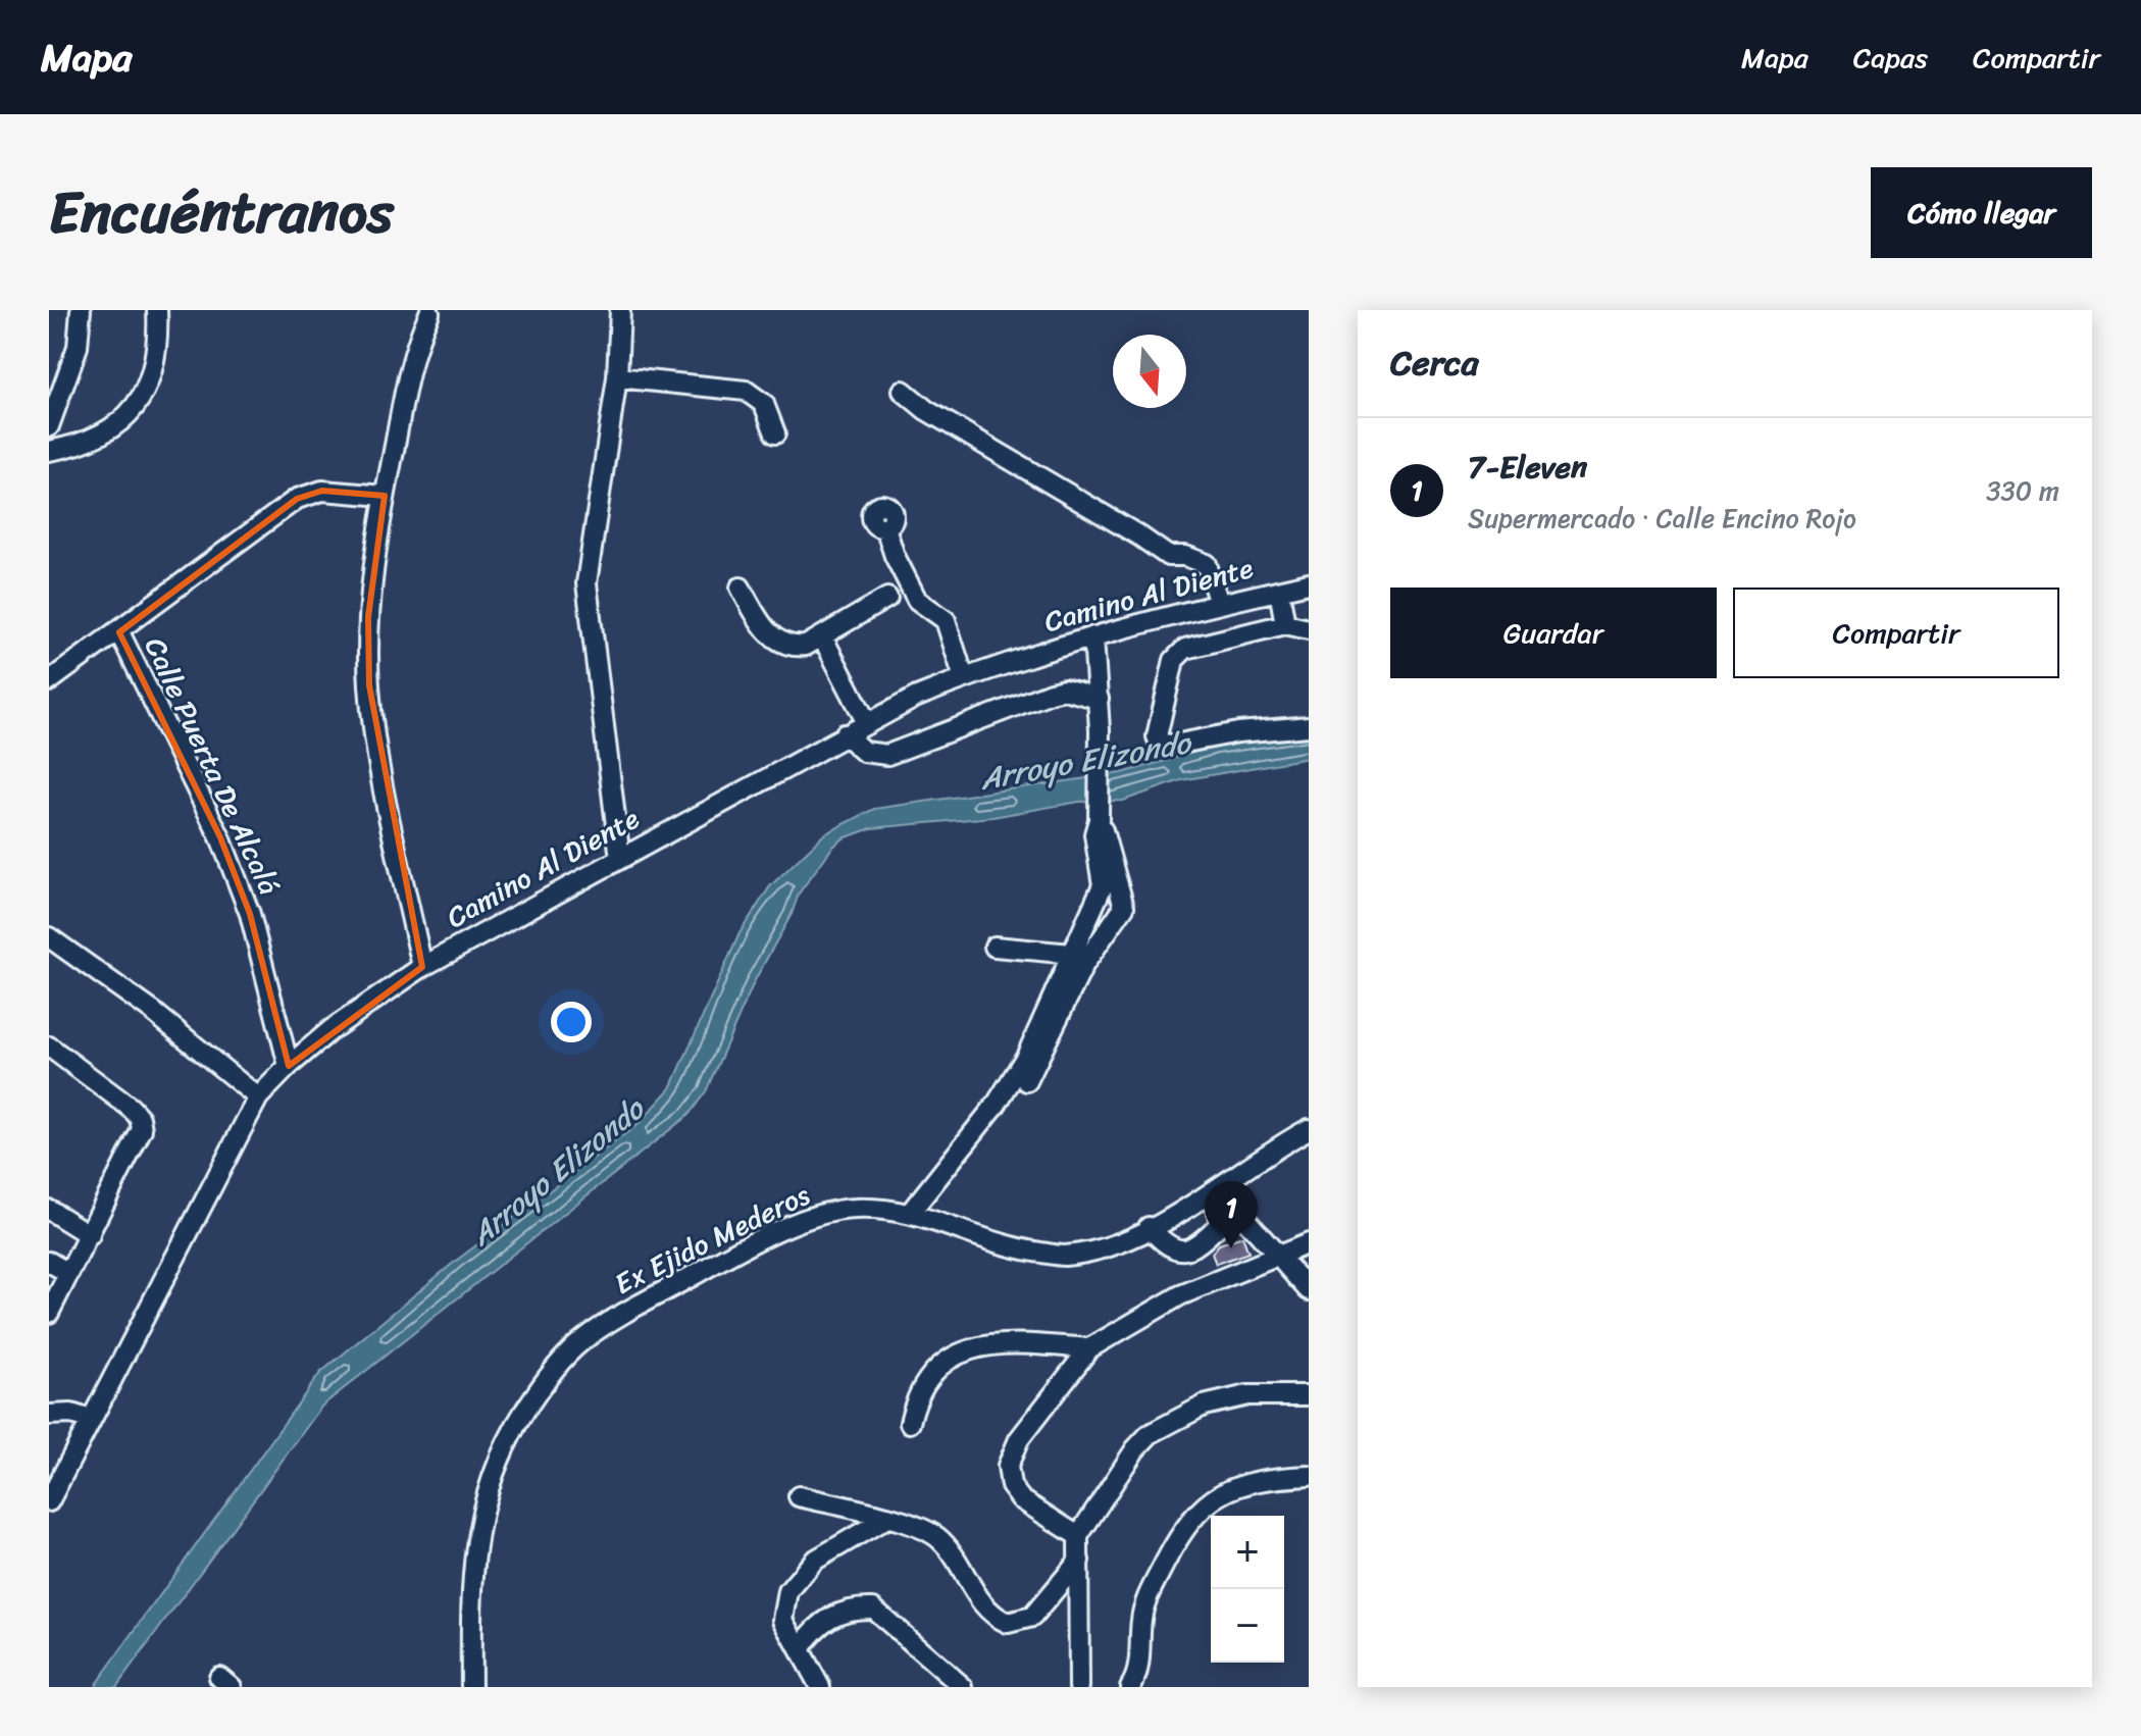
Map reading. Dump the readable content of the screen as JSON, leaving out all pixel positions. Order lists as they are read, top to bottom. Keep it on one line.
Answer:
{"streets":{"street":["Camino Al Diente","Calle Puerta De Alcalá","Ex Ejido Mederos"]},"crossings":[["Camino Al Diente","Calle Puerta De Alcalá"]],"water":["Arroyo Elizondo"],"north":"bottom","page":{"header":"Mapa","nav":["Mapa","Capas","Compartir"],"title":"Encuéntranos","buttons":["Cómo llegar",["Guardar","Compartir"]],"heading":"Cerca","list":[{"mark":"1","name":"7-Eleven","note":"Supermercado · Calle Encino Rojo","value":"330 m"}],"pins":"1","map_buttons":["+","−"]}}
